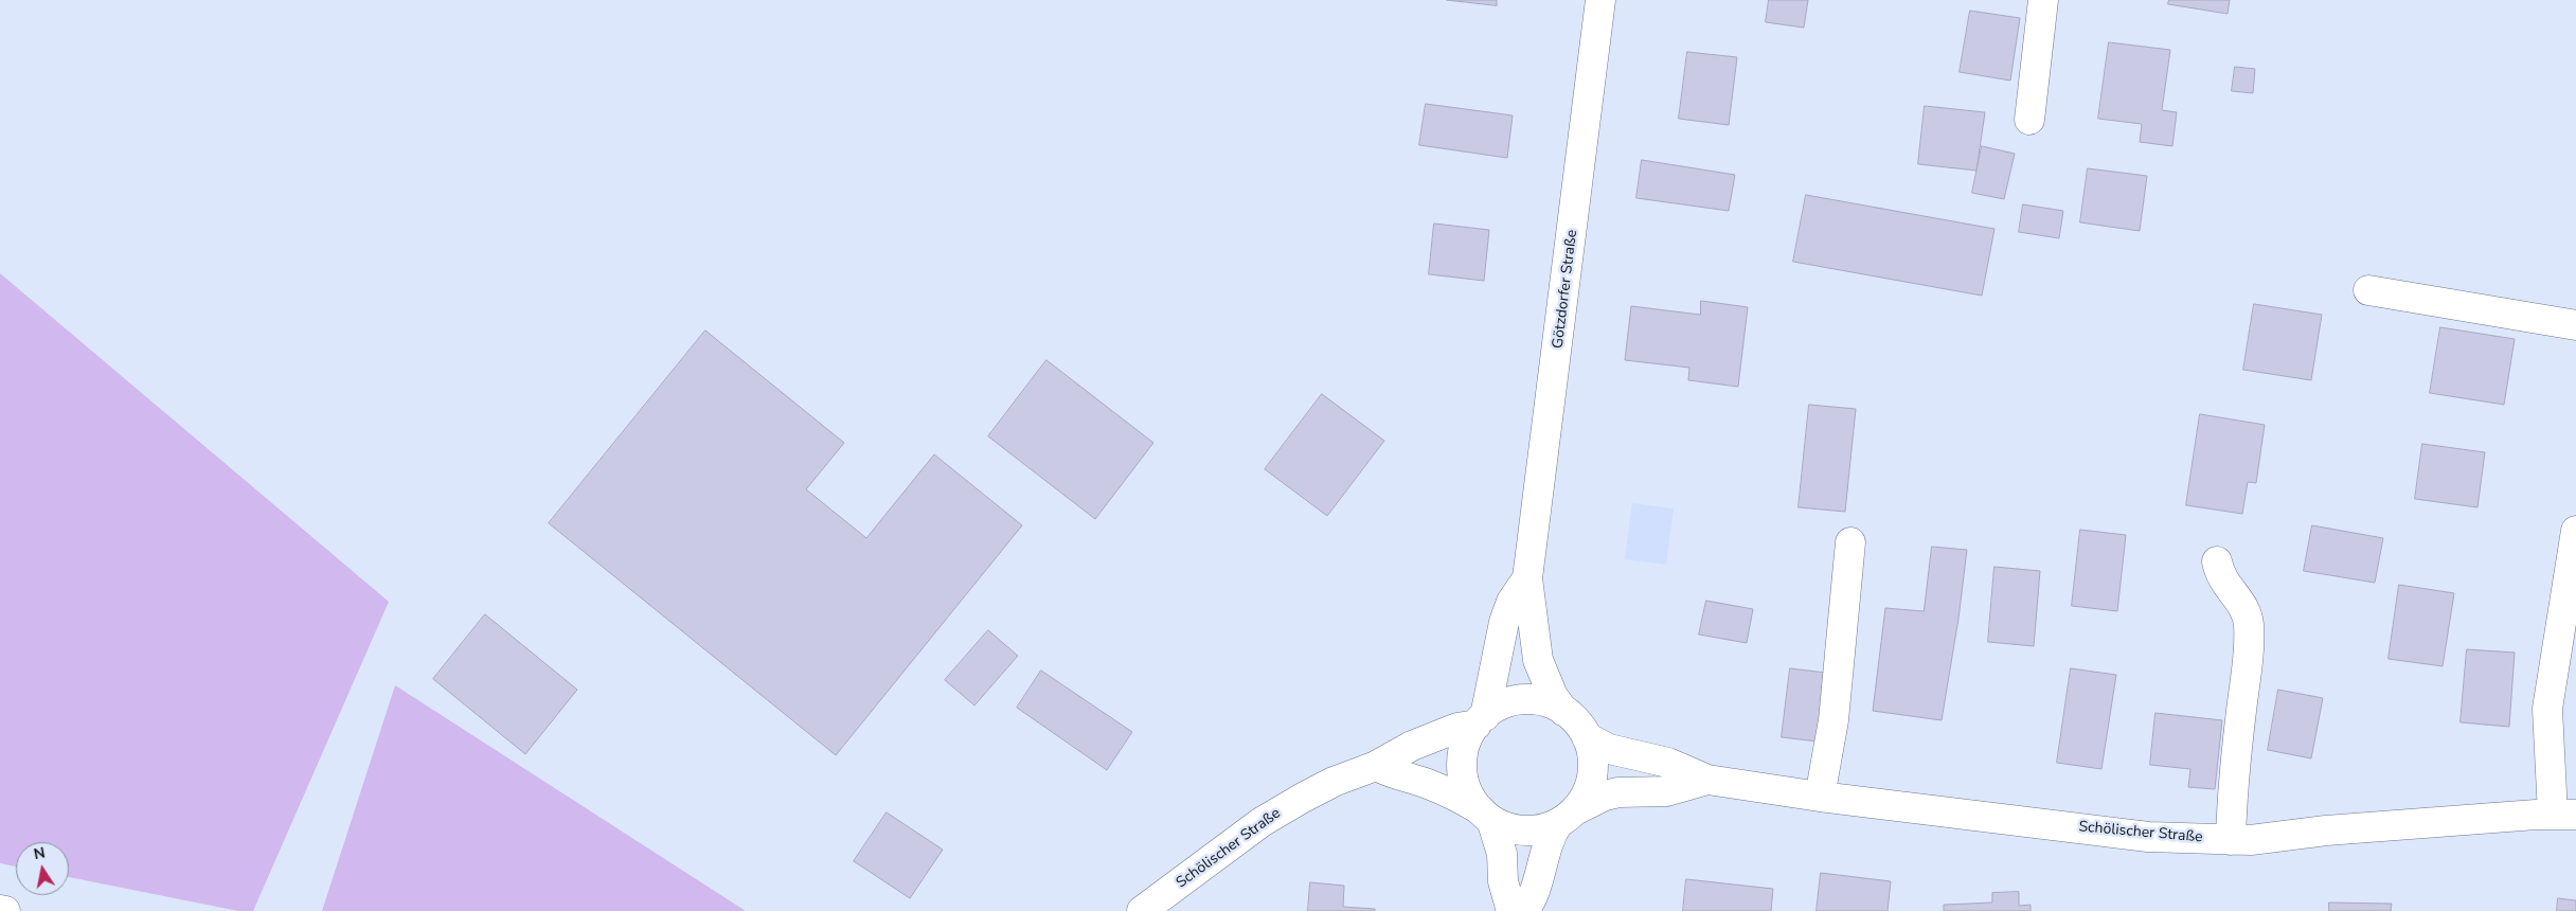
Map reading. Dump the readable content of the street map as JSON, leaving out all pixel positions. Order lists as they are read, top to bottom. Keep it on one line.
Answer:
{"streets":{"street":["Götzdorfer Straße","Schölischer Straße"]},"crossings":[["Götzdorfer Straße","Schölischer Straße"]],"north":"top"}
